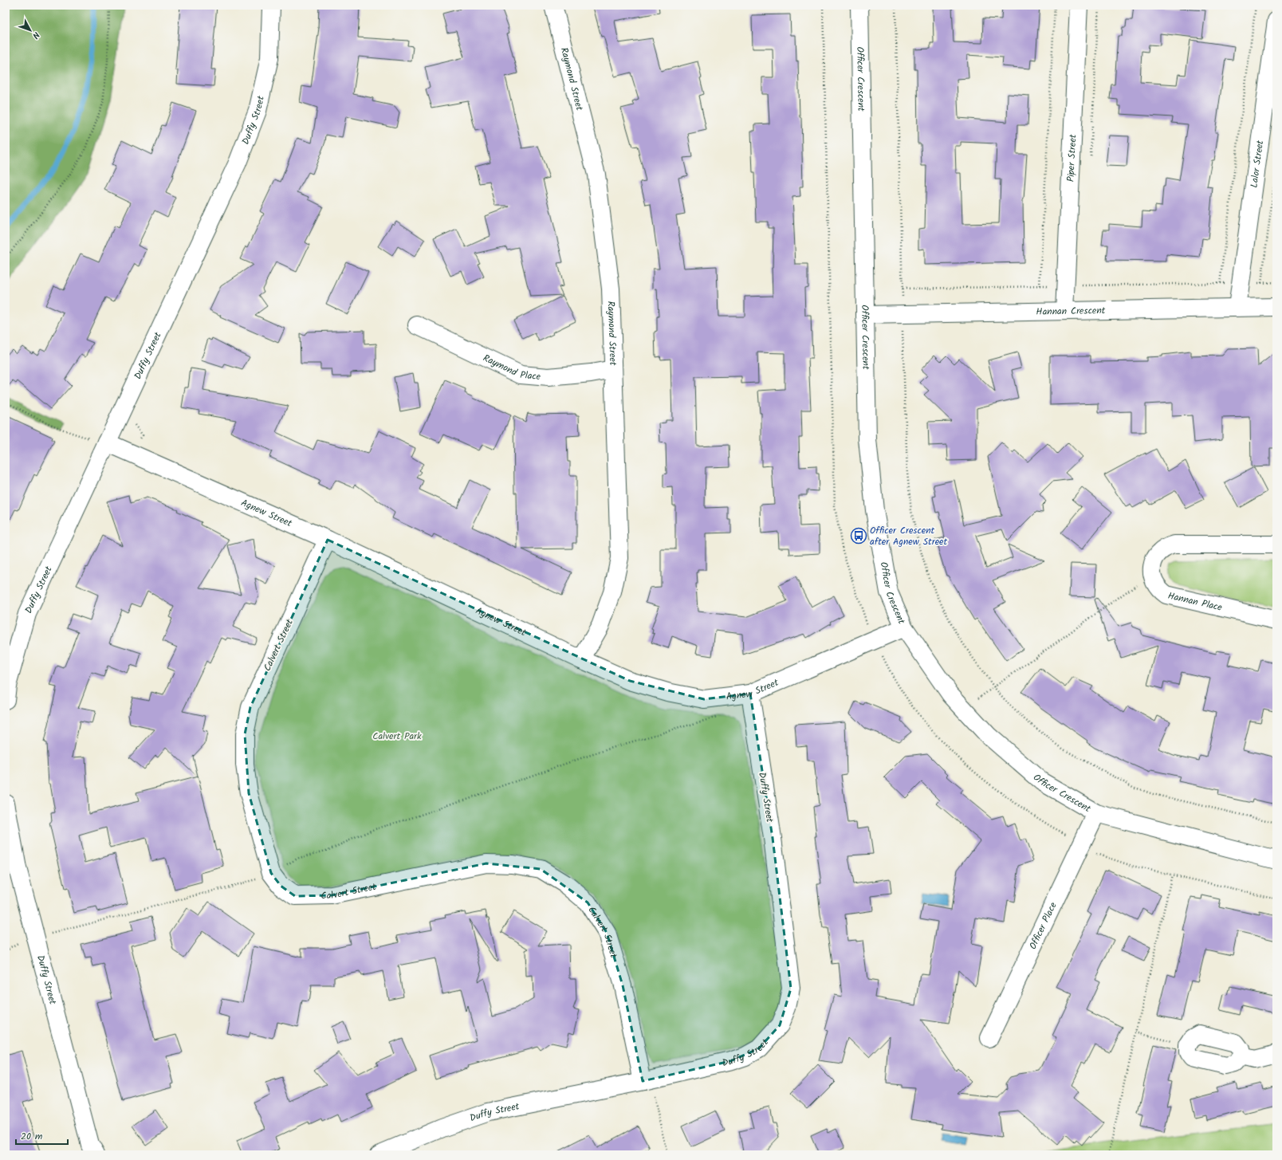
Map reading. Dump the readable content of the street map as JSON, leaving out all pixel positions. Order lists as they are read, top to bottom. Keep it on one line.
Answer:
{"streets":{"street":["Raymond Street","Officer Crescent","Duffy Street","Piper Street","Lalor Street","Hannan Crescent","Raymond Place","Agnew Street","Hannan Place","Calvert Street","Officer Place"]},"crossings":[["Raymond Street","Raymond Place"],["Raymond Street","Agnew Street"],["Officer Crescent","Hannan Crescent"],["Officer Crescent","Agnew Street"],["Officer Crescent","Officer Place"],["Duffy Street","Agnew Street"],["Duffy Street","Calvert Street"],["Piper Street","Hannan Crescent"],["Lalor Street","Hannan Crescent"],["Agnew Street","Calvert Street"]],"parks":["Calvert Park"],"places":{"bus stop":["Officer Crescent after Agnew Street"]},"scale_bar":"20 m","north":"bottom right"}
